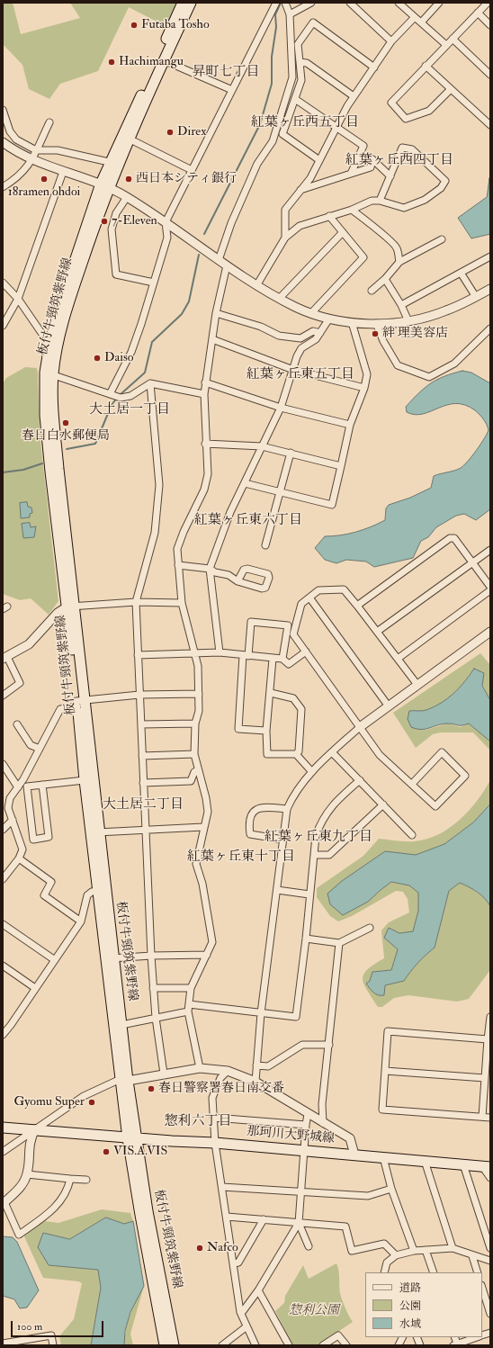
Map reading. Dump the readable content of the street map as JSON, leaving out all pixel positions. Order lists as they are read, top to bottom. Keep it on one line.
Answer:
{"streets":{"main road":["板付牛頸筑紫野線","那珂川大野城線"]},"crossings":[["板付牛頸筑紫野線","那珂川大野城線"]],"districts":["昇町七丁目","紅葉ヶ丘西五丁目","紅葉ヶ丘西四丁目","紅葉ヶ丘東五丁目","大土居一丁目","紅葉ヶ丘東六丁目","大土居二丁目","紅葉ヶ丘東九丁目","紅葉ヶ丘東十丁目","惣利六丁目"],"parks":["惣利公園"],"places":["Futaba Tosho","Hachimangu","Direx","18ramen ohdoi","西日本シティ銀行","7-Eleven","絆 理美容店","Daiso","春日白水郵便局","春日警察署春日南交番","Gyomu Super","VIS.A.VIS","Nafco"],"legend":["道路","公園","水域"],"scale_bar":"100 m"}
